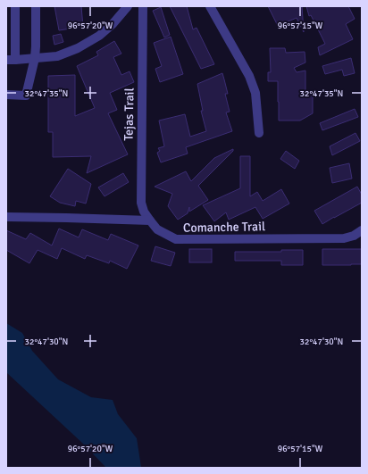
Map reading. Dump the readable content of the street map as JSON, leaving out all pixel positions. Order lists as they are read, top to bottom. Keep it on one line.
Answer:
{"streets":{"street":["Tejas Trail","Comanche Trail"]},"crossings":[["Tejas Trail","Comanche Trail"]],"coordinates":["96°57'20\"W","96°57'15\"W","32°47'35\"N","32°47'30\"N"]}
